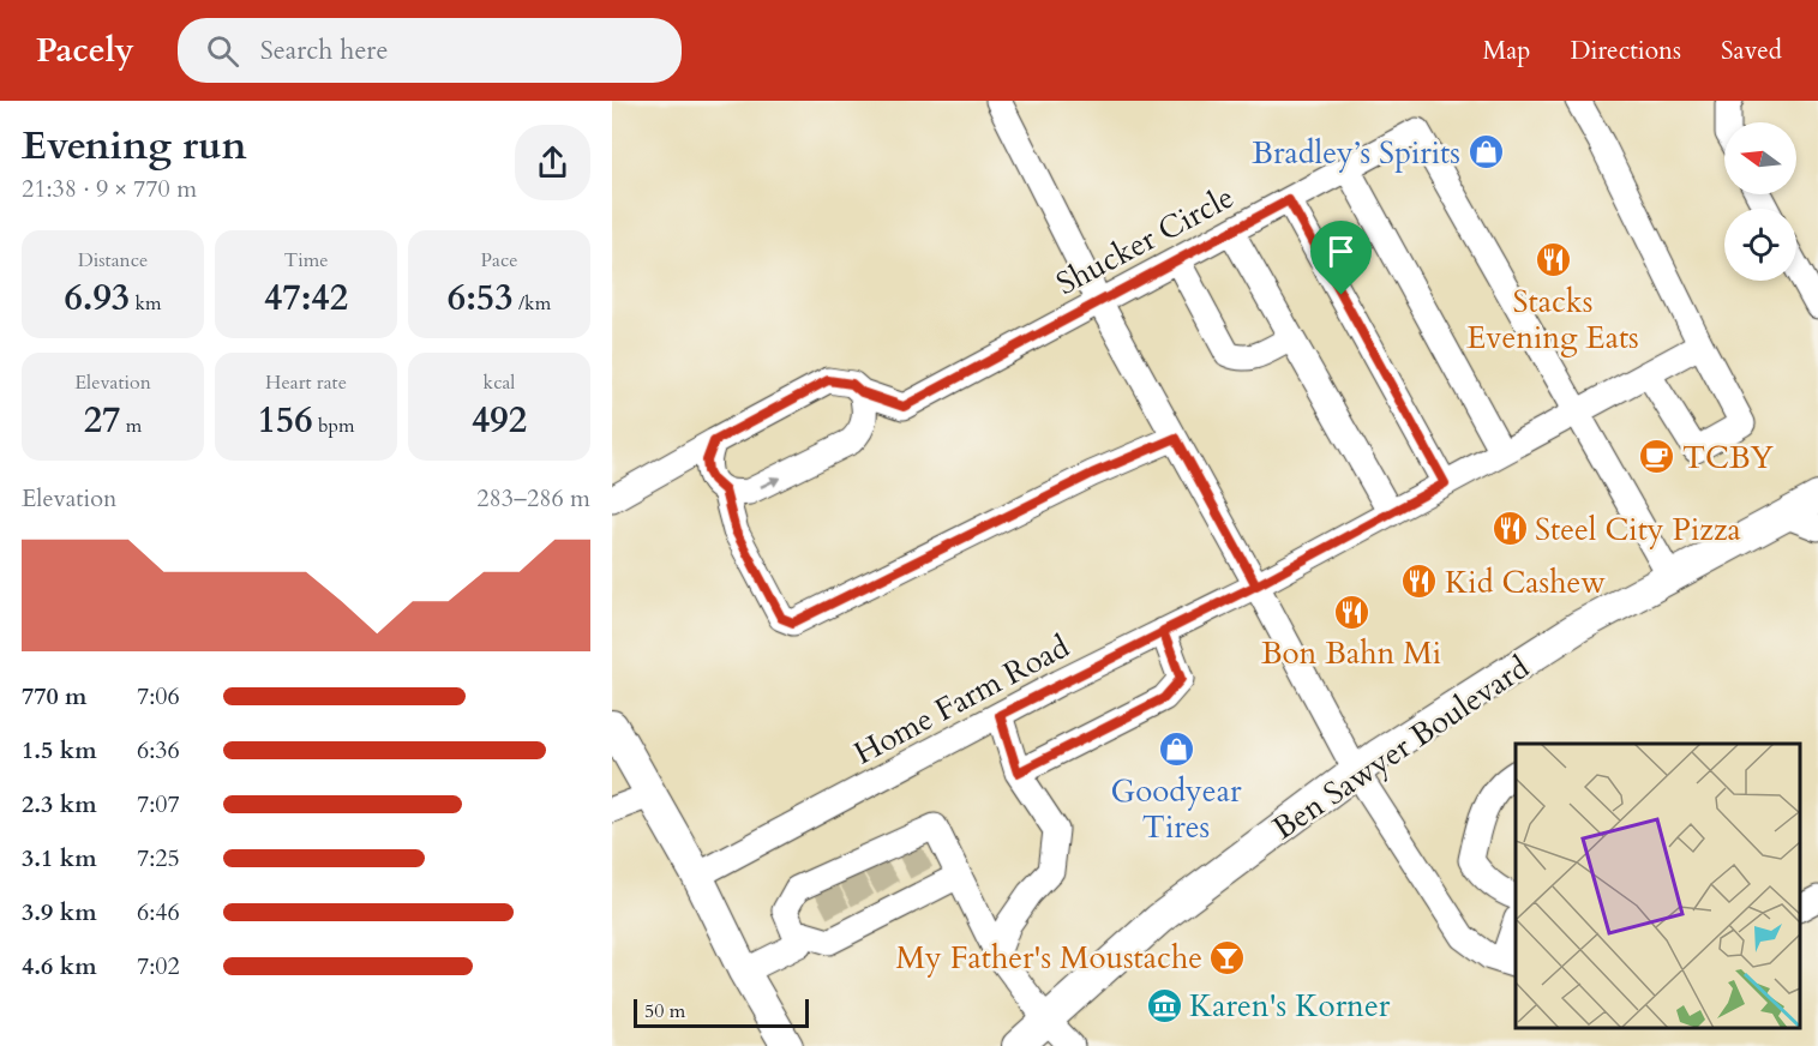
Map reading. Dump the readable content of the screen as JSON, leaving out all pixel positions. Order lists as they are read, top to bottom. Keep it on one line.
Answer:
{"streets":{"main road":["Ben Sawyer Boulevard"],"street":["Shucker Circle","Home Farm Road"]},"crossings":[["Shucker Circle","Home Farm Road"]],"places":{"shop":["Bradley’s Spirits","Goodyear Tires"],"restaurant":["Stacks Evening Eats","Steel City Pizza","Kid Cashew","Bon Bahn Mi"],"cafe":["TCBY"],"bar":["My Father's Moustache"],"museum":["Karen's Korner"]},"scale_bar":"50 m","north":"left","page":{"header":"Pacely","search":"Search here","nav":["Map","Directions","Saved"],"heading":["Evening run","21:38 · 9 × 770 m"],"stats":[["Distance","6.93 km"],["Time","47:42"],["Pace","6:53 /km"],["Elevation","27 m"],["Heart rate","156 bpm"],["kcal","492"]],"chart":["Elevation","283–286 m"],"list":[{"name":"770 m","note":"7:06"},{"name":"1.5 km","note":"6:36"},{"name":"2.3 km","note":"7:07"},{"name":"3.1 km","note":"7:25"},{"name":"3.9 km","note":"6:46"},{"name":"4.6 km","note":"7:02"}],"scale":"50 m"}}
